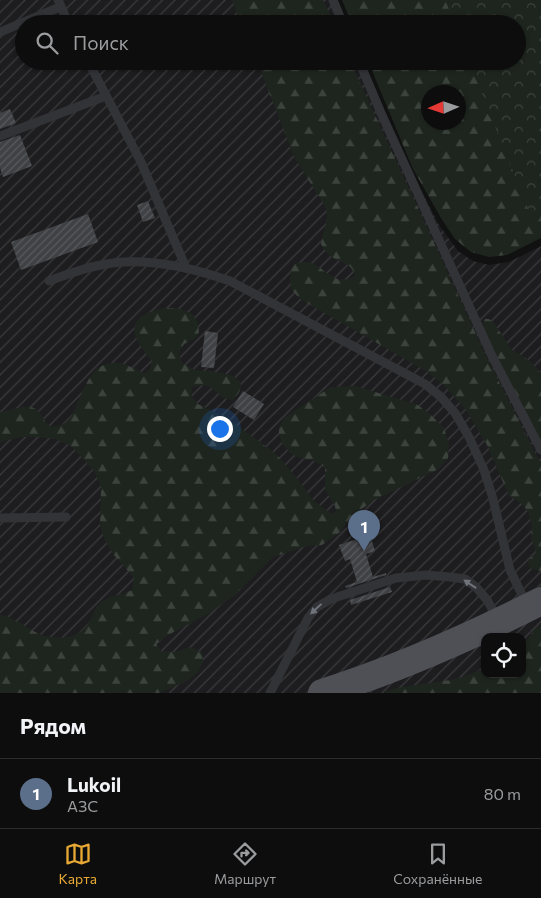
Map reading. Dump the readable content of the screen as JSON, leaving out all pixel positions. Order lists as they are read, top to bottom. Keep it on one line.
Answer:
{"north":"left","page":{"search":"Поиск","pins":"1","heading":"Рядом","list":[{"mark":"1","name":"Lukoil","note":"АЗС","value":"80 m"}],"nav":["Карта","Маршрут","Сохранённые"]}}
